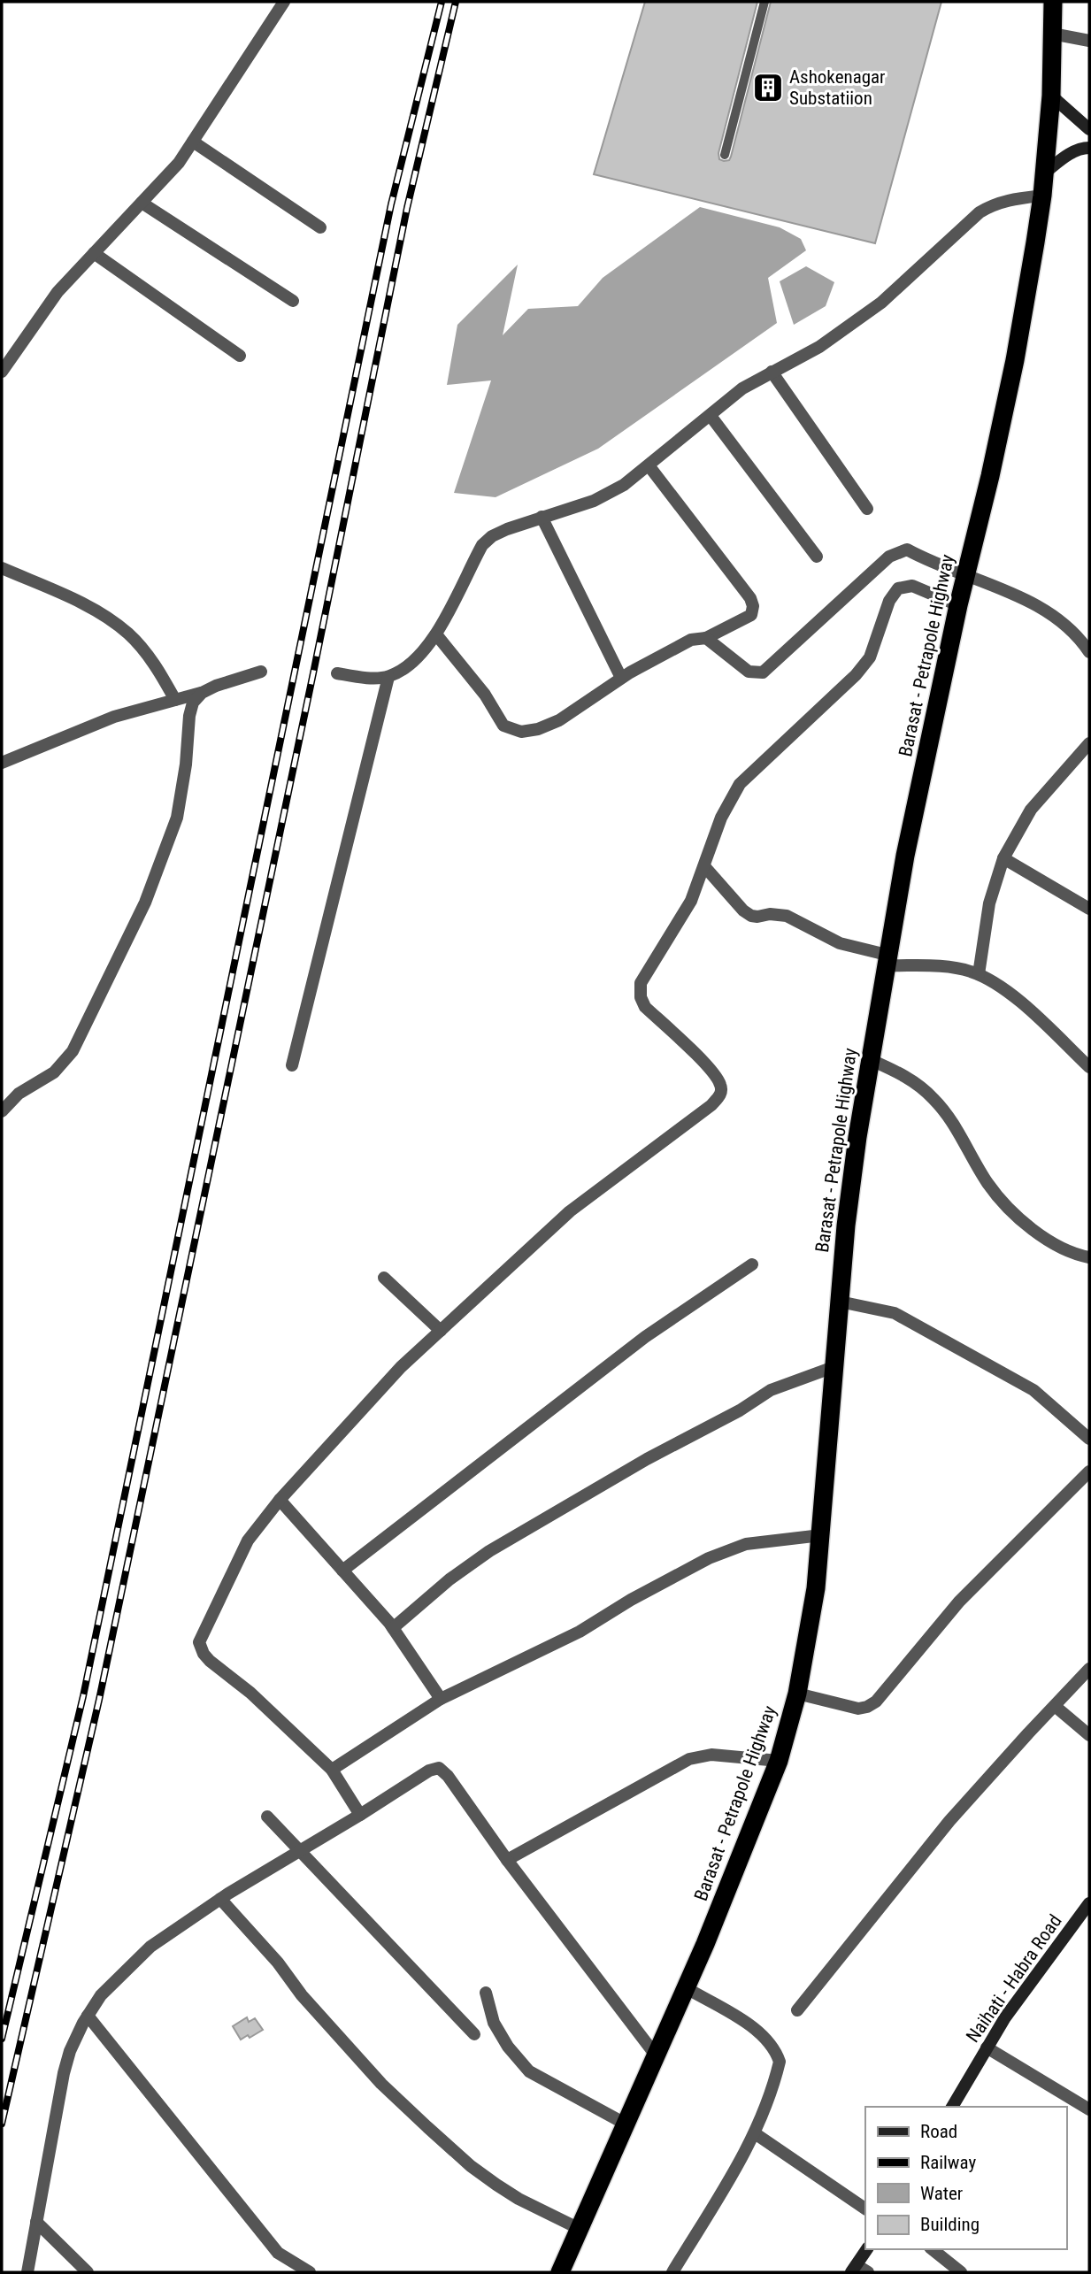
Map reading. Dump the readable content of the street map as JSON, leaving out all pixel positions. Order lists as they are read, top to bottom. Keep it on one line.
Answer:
{"streets":{"highway":["Barasat - Petrapole Highway"],"main road":["Naihati - Habra Road"]},"places":{"building":["Ashokenagar Substatiion"]},"legend":["Road","Railway","Water","Building"]}
